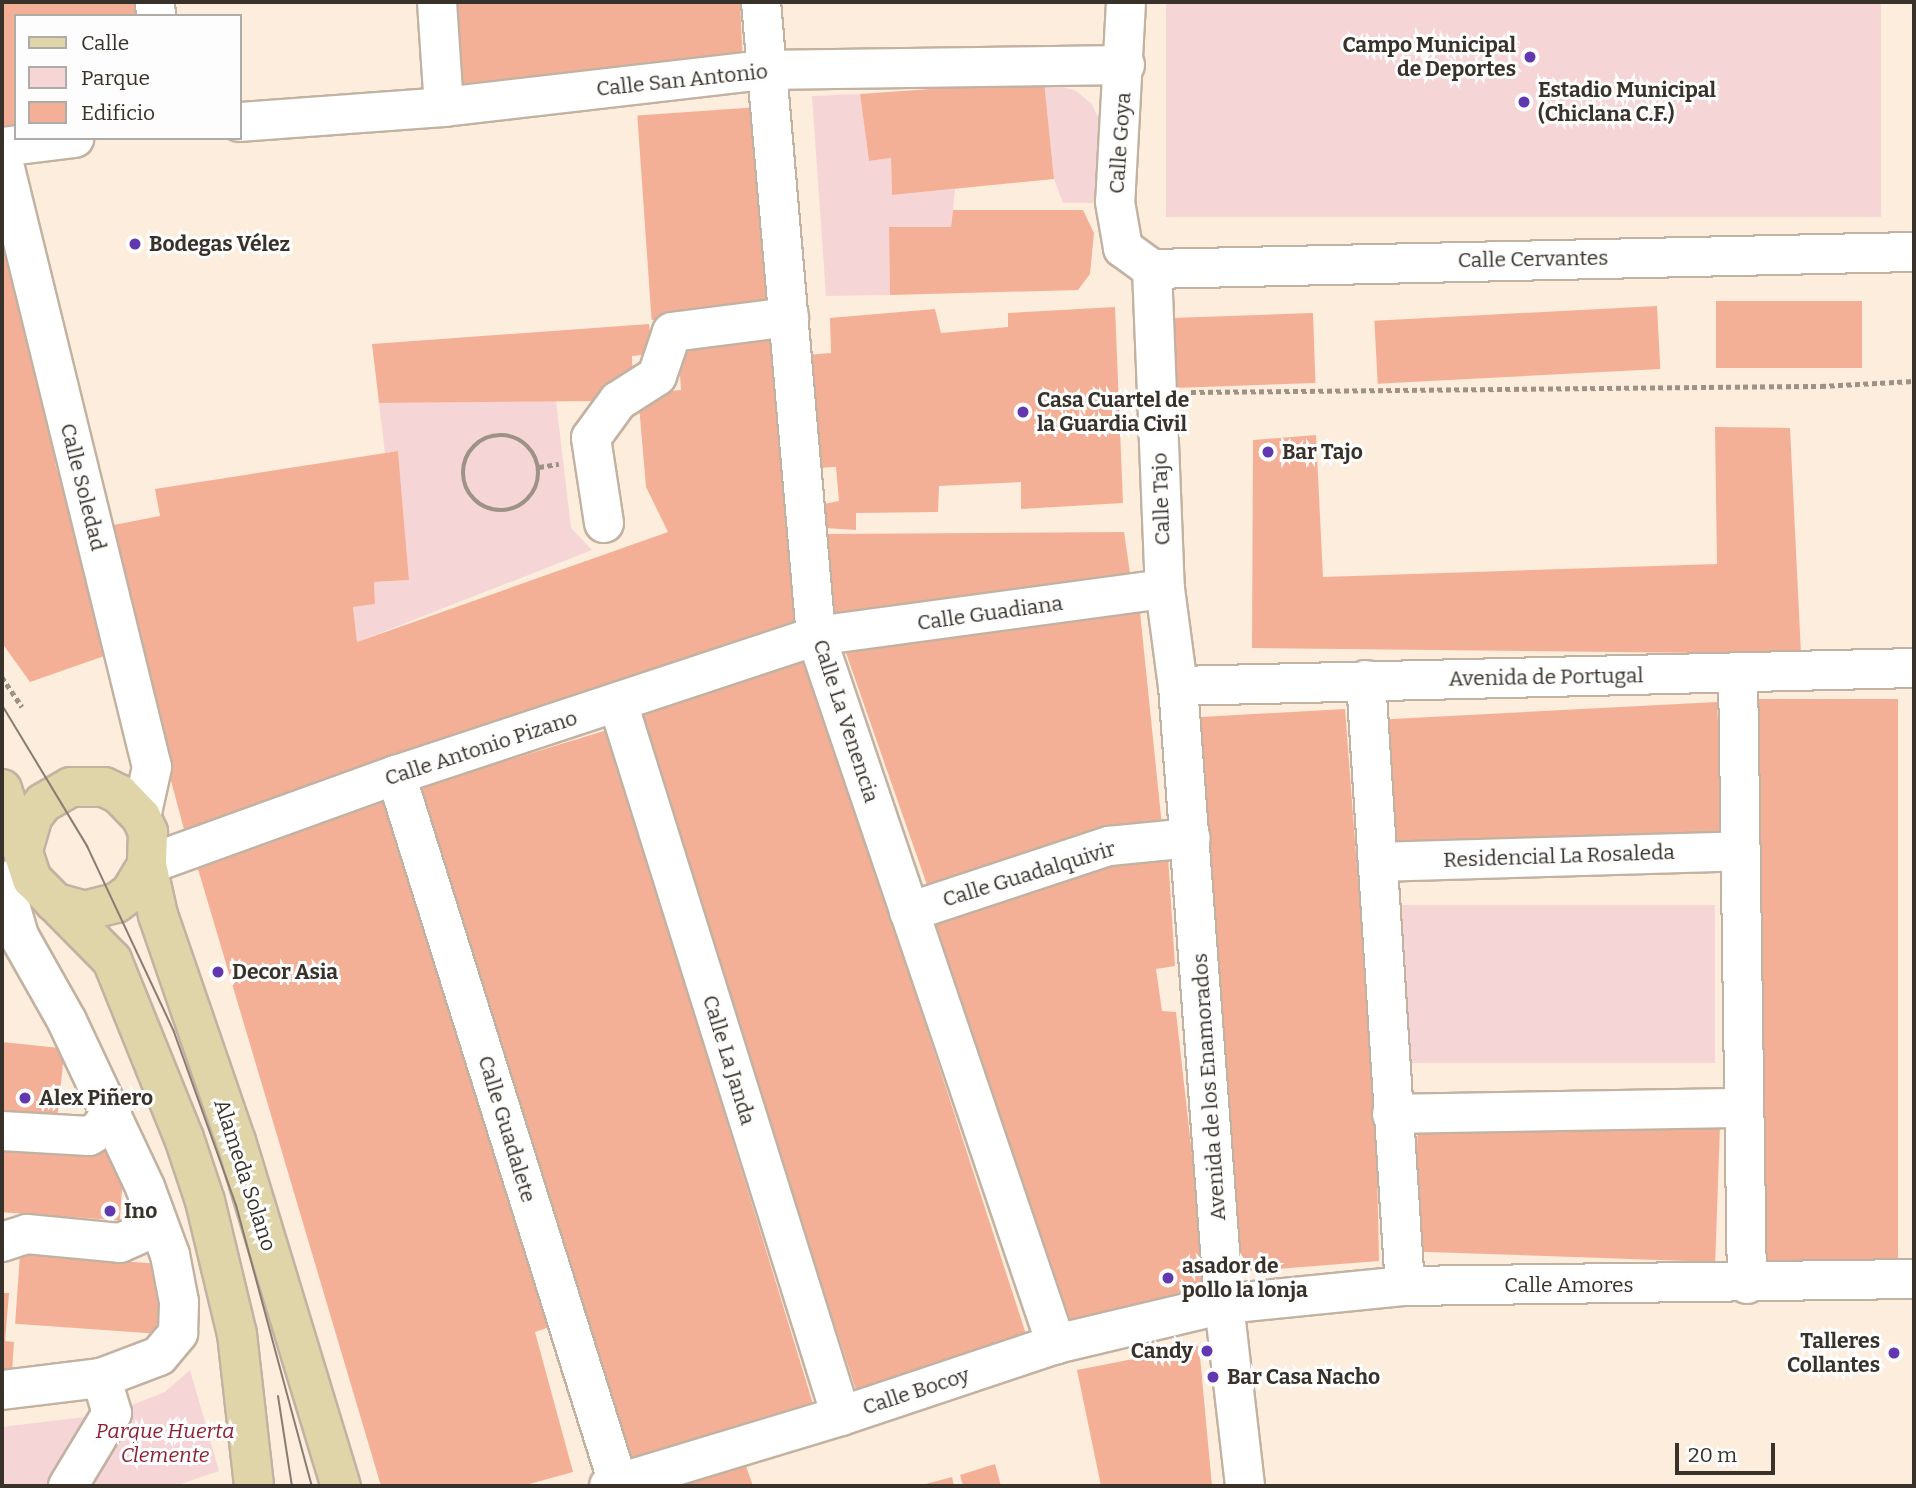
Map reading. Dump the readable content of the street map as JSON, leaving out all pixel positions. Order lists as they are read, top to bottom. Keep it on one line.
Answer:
{"streets":{"main road":["Alameda Solano"],"street":["Calle San Antonio","Calle Goya","Calle Cervantes","Calle Soledad","Calle Tajo","Calle Guadiana","Avenida de Portugal","Calle La Venencia","Calle Antonio Pizano","Residencial La Rosaleda","Calle Guadalquivir","Calle La Janda","Avenida de los Enamorados","Calle Guadalete","Calle Amores","Calle Bocoy"]},"crossings":[["Calle San Antonio","Calle Goya"],["Calle San Antonio","Calle La Venencia"],["Calle Goya","Calle Cervantes"],["Calle Goya","Calle Tajo"],["Calle Cervantes","Calle Tajo"],["Calle Soledad","Calle Antonio Pizano"],["Calle Soledad","Alameda Solano"],["Calle Tajo","Calle Guadiana"],["Calle Tajo","Avenida de Portugal"],["Calle Tajo","Avenida de los Enamorados"],["Calle Guadiana","Calle La Venencia"],["Calle Guadiana","Calle Antonio Pizano"],["Avenida de Portugal","Avenida de los Enamorados"],["Calle La Venencia","Calle Antonio Pizano"],["Calle La Venencia","Calle Guadalquivir"],["Calle La Venencia","Calle Bocoy"],["Calle Antonio Pizano","Calle La Janda"],["Calle Antonio Pizano","Calle Guadalete"],["Calle Antonio Pizano","Alameda Solano"],["Calle Guadalquivir","Avenida de los Enamorados"],["Calle La Janda","Calle Bocoy"],["Avenida de los Enamorados","Calle Amores"],["Avenida de los Enamorados","Calle Bocoy"],["Calle Guadalete","Calle Bocoy"],["Calle Amores","Calle Bocoy"]],"parks":["Parque Huerta Clemente"],"places":["Campo Municipal de Deportes","Estadio Municipal (Chiclana C.F.)","Bodegas Vélez","Casa Cuartel de la Guardia Civil","Bar Tajo","Decor Asia","Alex Piñero","Ino","asador de pollo la lonja","Candy","Talleres Collantes","Bar Casa Nacho"],"legend":["Calle","Parque","Edificio"],"scale_bar":"20 m"}
